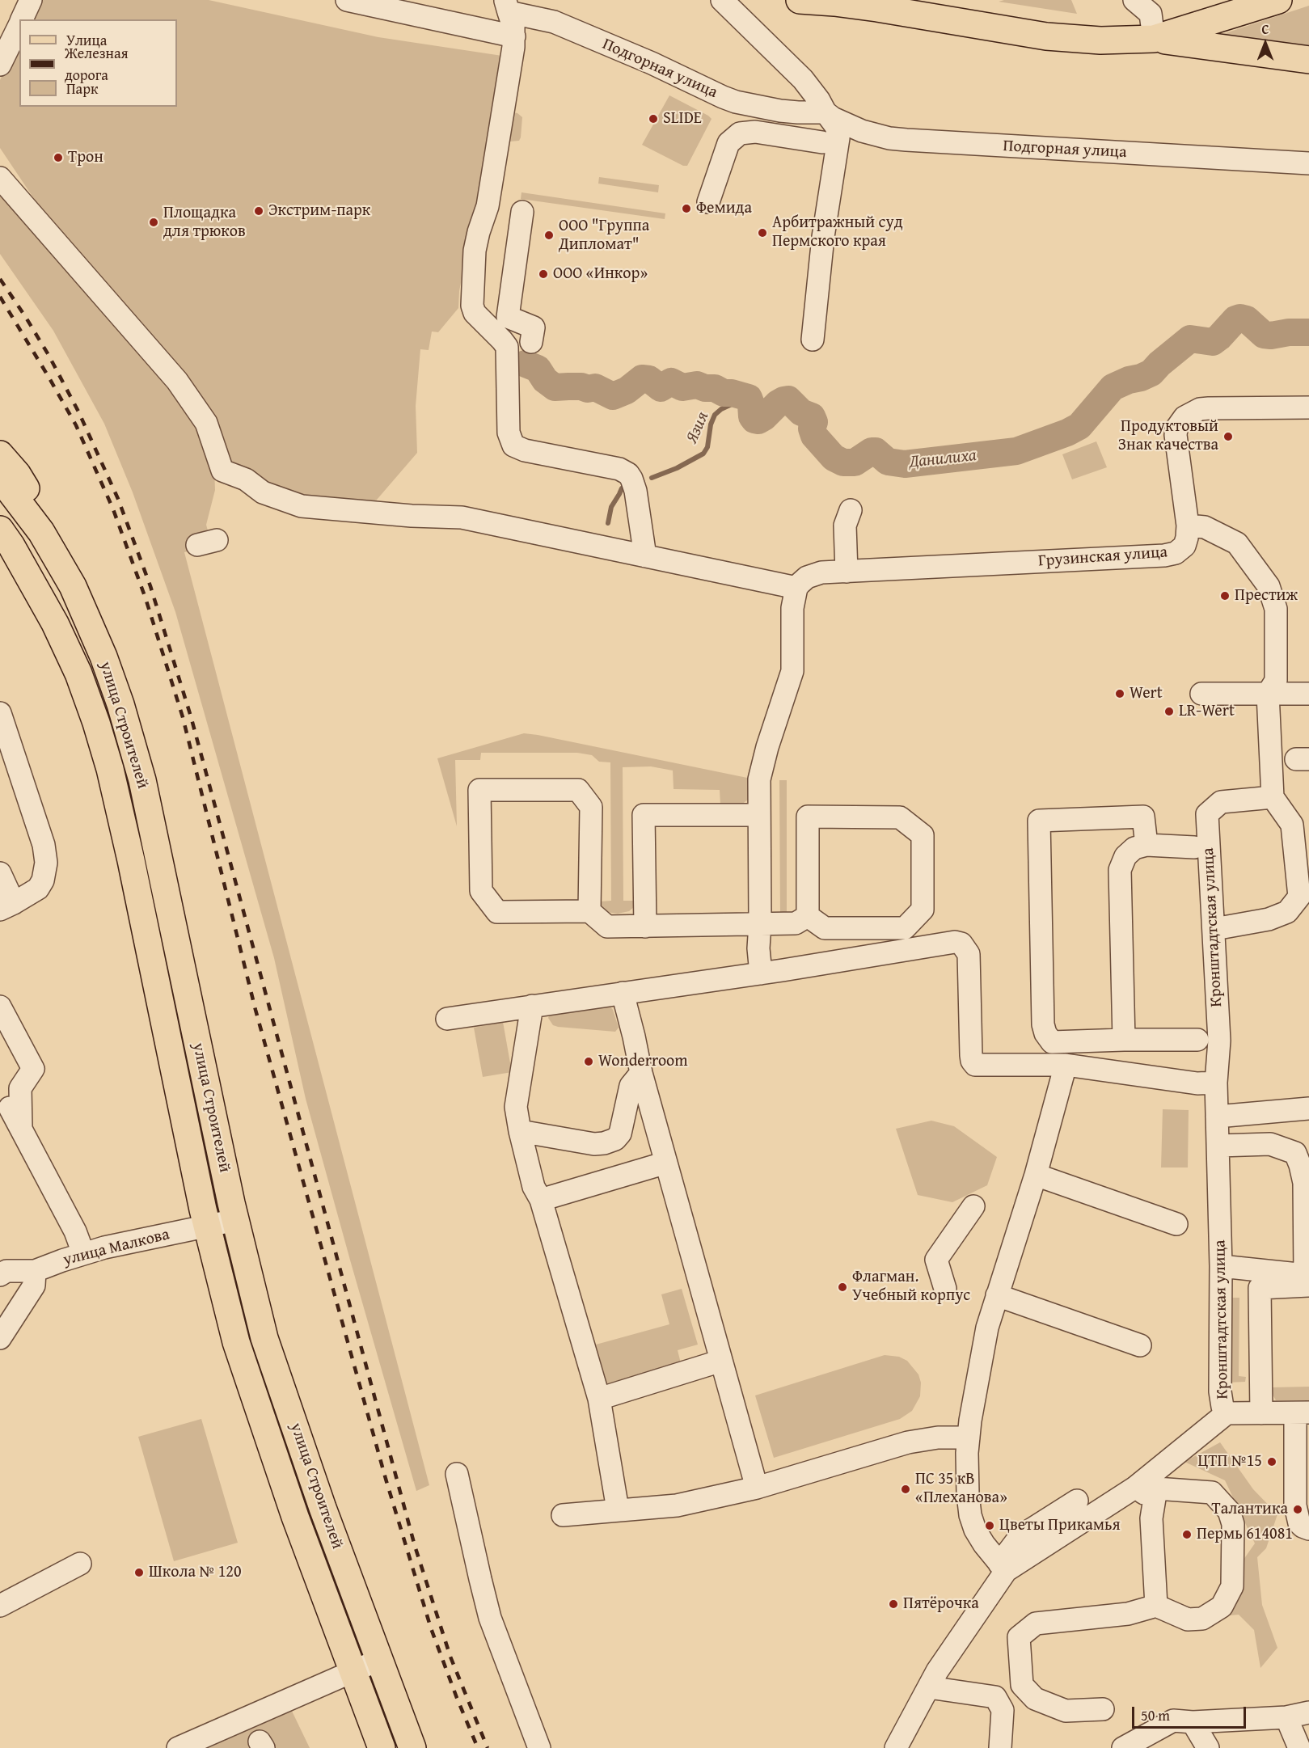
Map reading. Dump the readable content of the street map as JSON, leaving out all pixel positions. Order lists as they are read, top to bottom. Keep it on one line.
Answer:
{"streets":{"main road":["улица Строителей"],"street":["Подгорная улица","Грузинская улица","Кронштадтская улица","улица Малкова"]},"crossings":[["улица Строителей","улица Малкова"]],"water":["Язия","Данилиха"],"places":["SLIDE","Трон","Фемида","Экстрим-парк","Площадка для трюков","Арбитражный суд Пермского края","ООО \"Группа Дипломат\"","ООО «Инкор»","Продуктовый Знак качества","Престиж","Wert","LR-Wert","Wonderroom","Флагман. Учебный корпус","ЦТП №15","ПС 35 кВ «Плеханова»","Талантика","Цветы Прикамья","Пермь 614081","Школа № 120","Пятёрочка"],"legend":["Улица","Железная дорога","Парк"],"scale_bar":"50 m","north":"top"}
